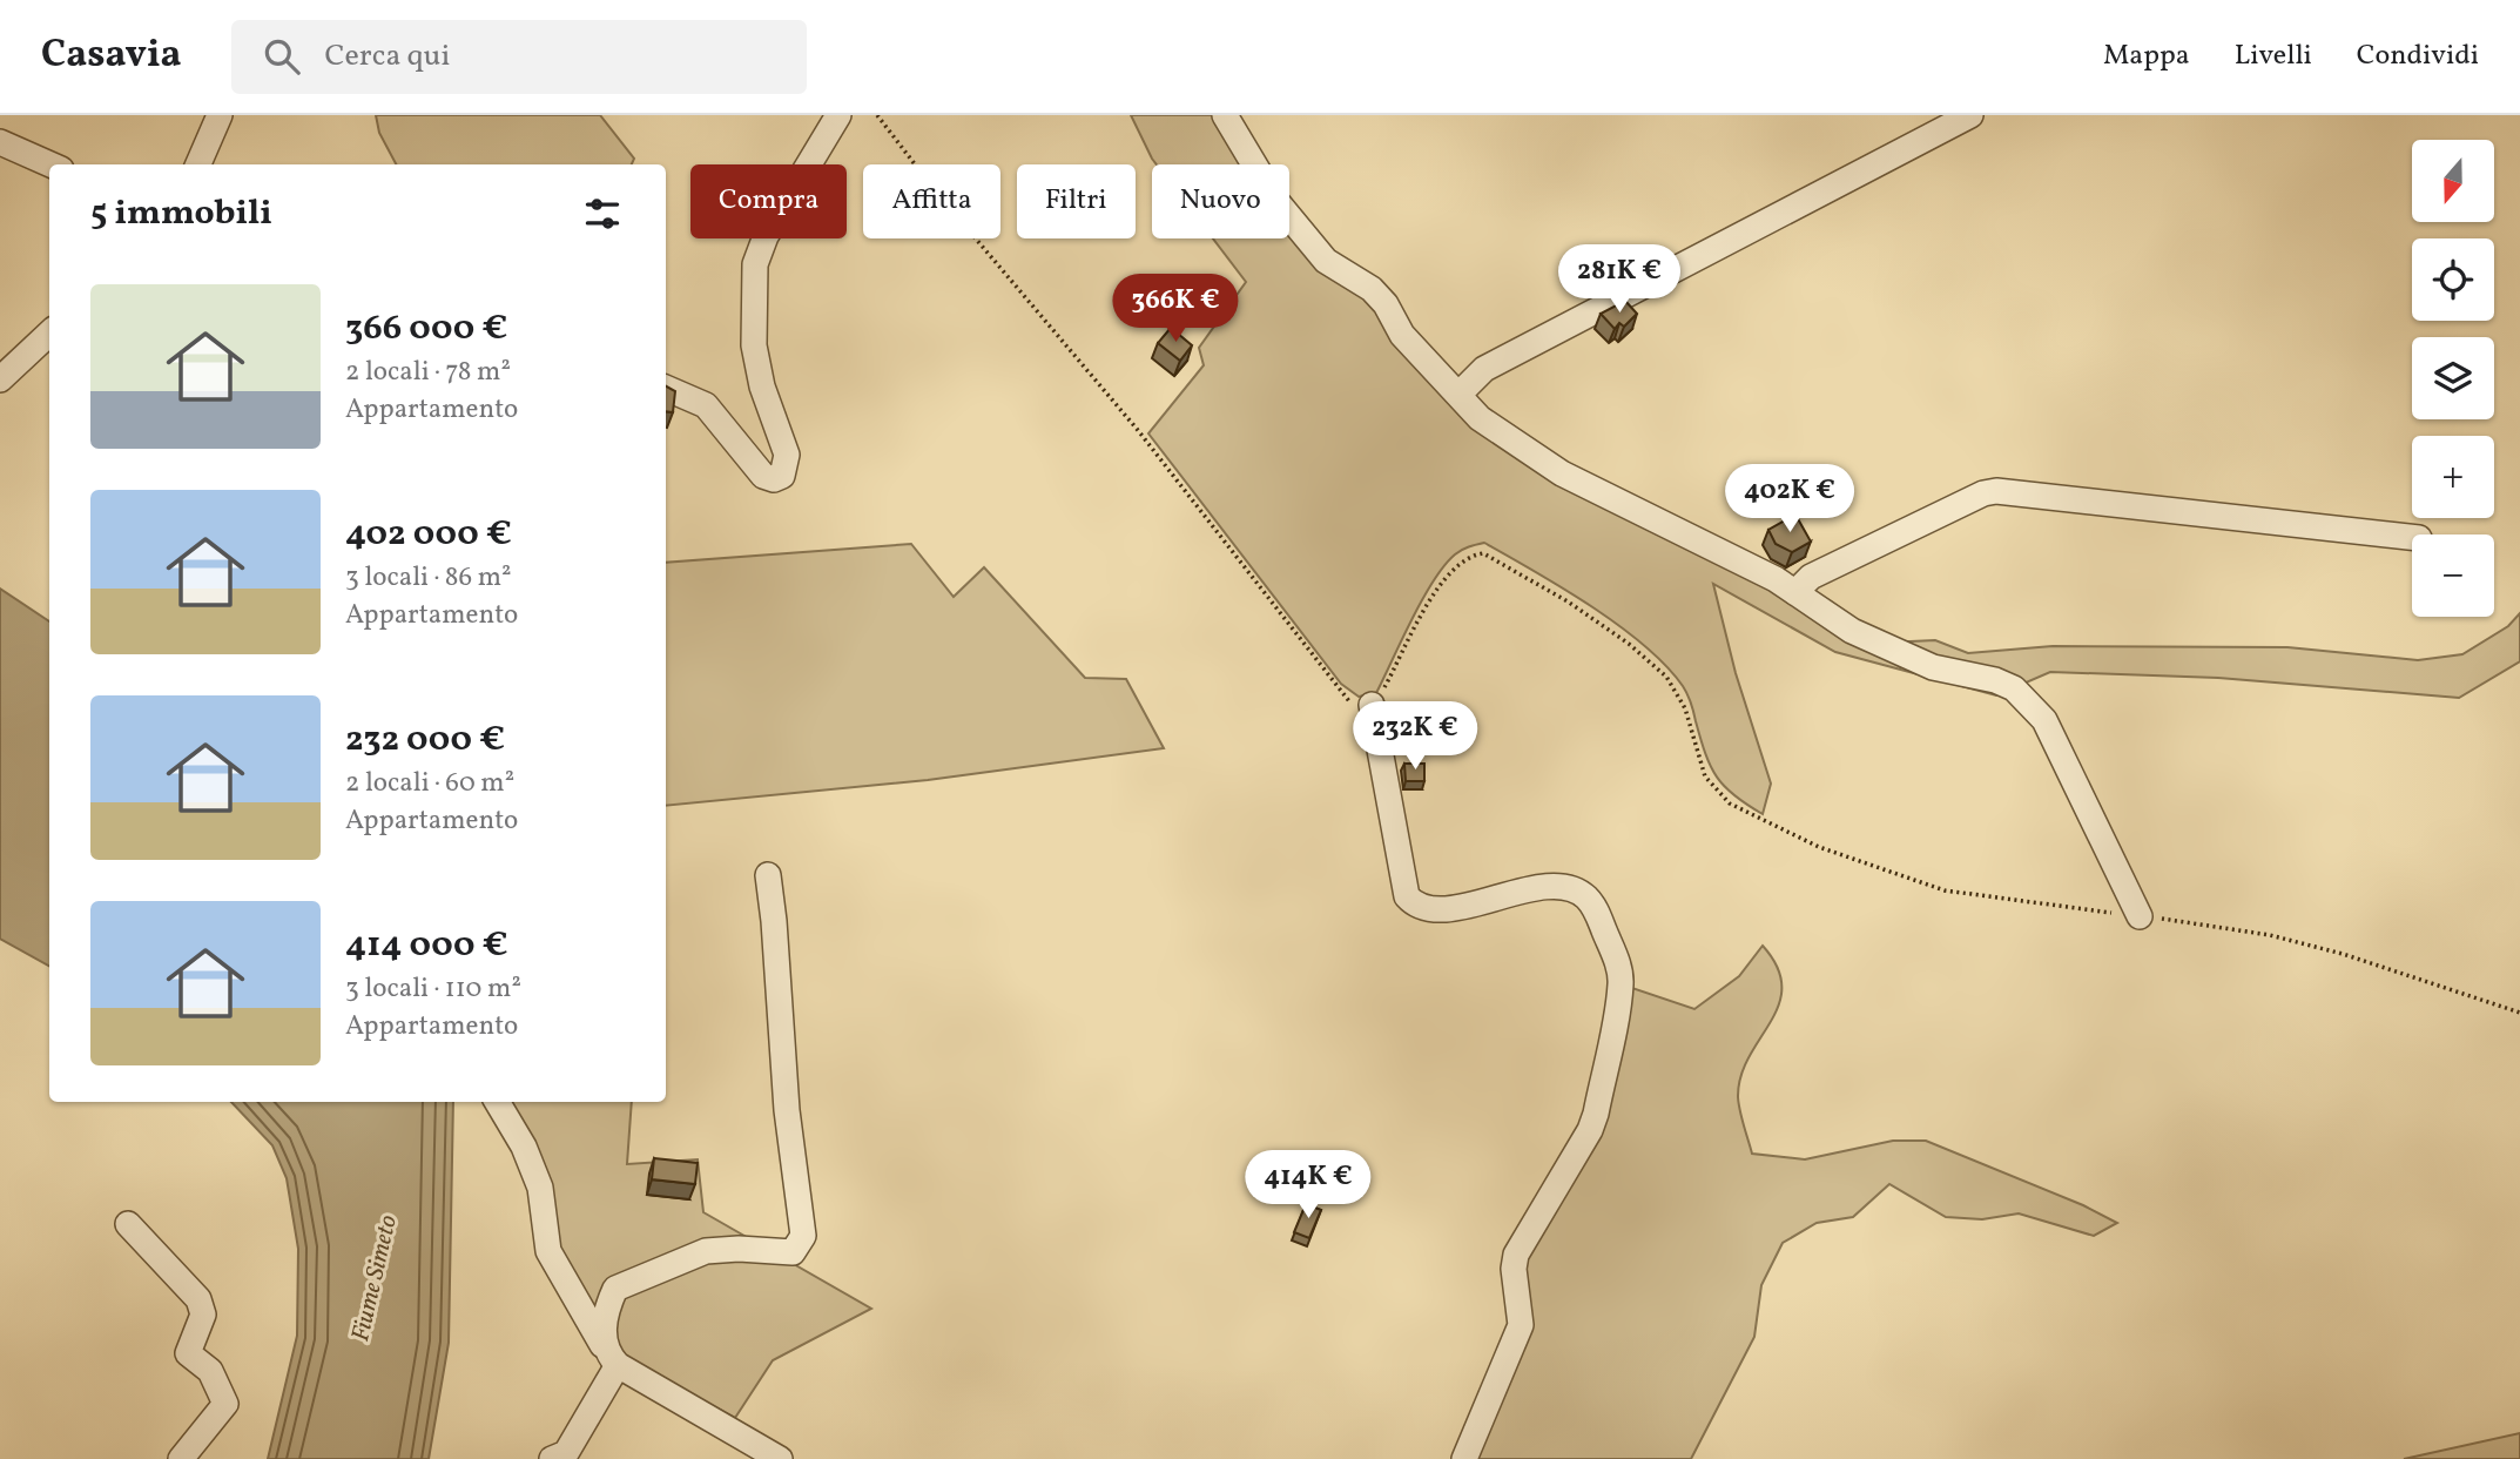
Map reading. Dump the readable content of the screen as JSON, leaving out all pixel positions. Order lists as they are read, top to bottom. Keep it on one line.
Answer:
{"water":["Fiume Simeto"],"north":"bottom","page":{"header":"Casavia","search":"Cerca qui","nav":["Mappa","Livelli","Condividi"],"map_buttons":["+","−"],"chip":["Compra","Affitta","Filtri","Nuovo"],"heading":"5 immobili","price":["281K €","366K €","402K €","232K €","414K €"],"list":[{"name":"366 000 €","note":"2 locali · 78 m² · Appartamento"},{"name":"402 000 €","note":"3 locali · 86 m² · Appartamento"},{"name":"232 000 €","note":"2 locali · 60 m² · Appartamento"},{"name":"414 000 €","note":"3 locali · 110 m² · Appartamento"}]}}
